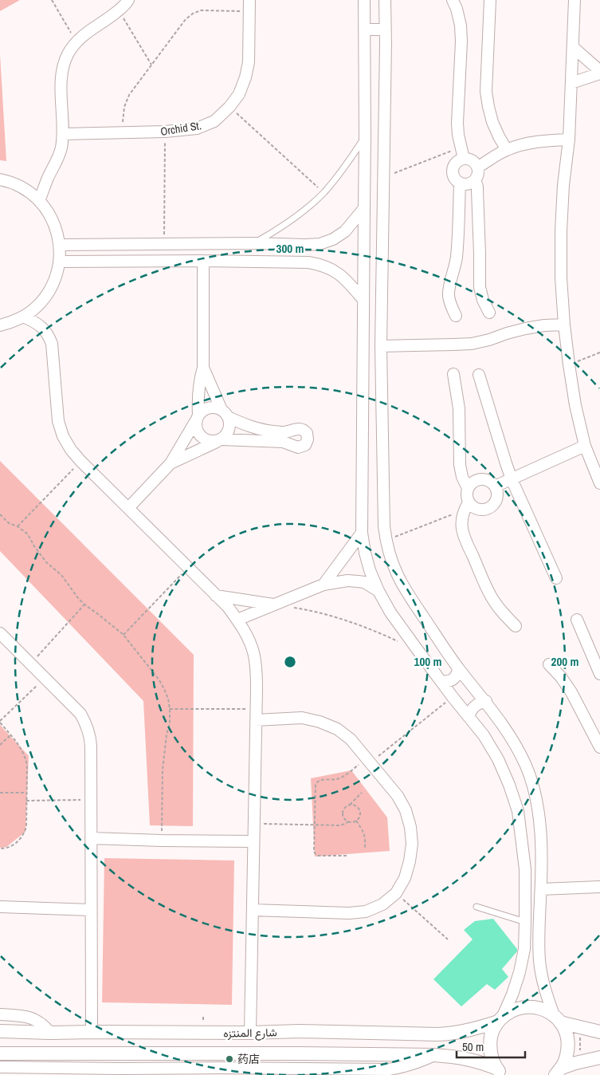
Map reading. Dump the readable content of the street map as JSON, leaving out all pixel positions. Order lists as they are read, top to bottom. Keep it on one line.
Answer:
{"streets":{"street":["Orchid St.","شارع المنتزه"]},"places":["药店"],"scale_bar":"50 m","rings":["300 m","100 m","200 m"]}
